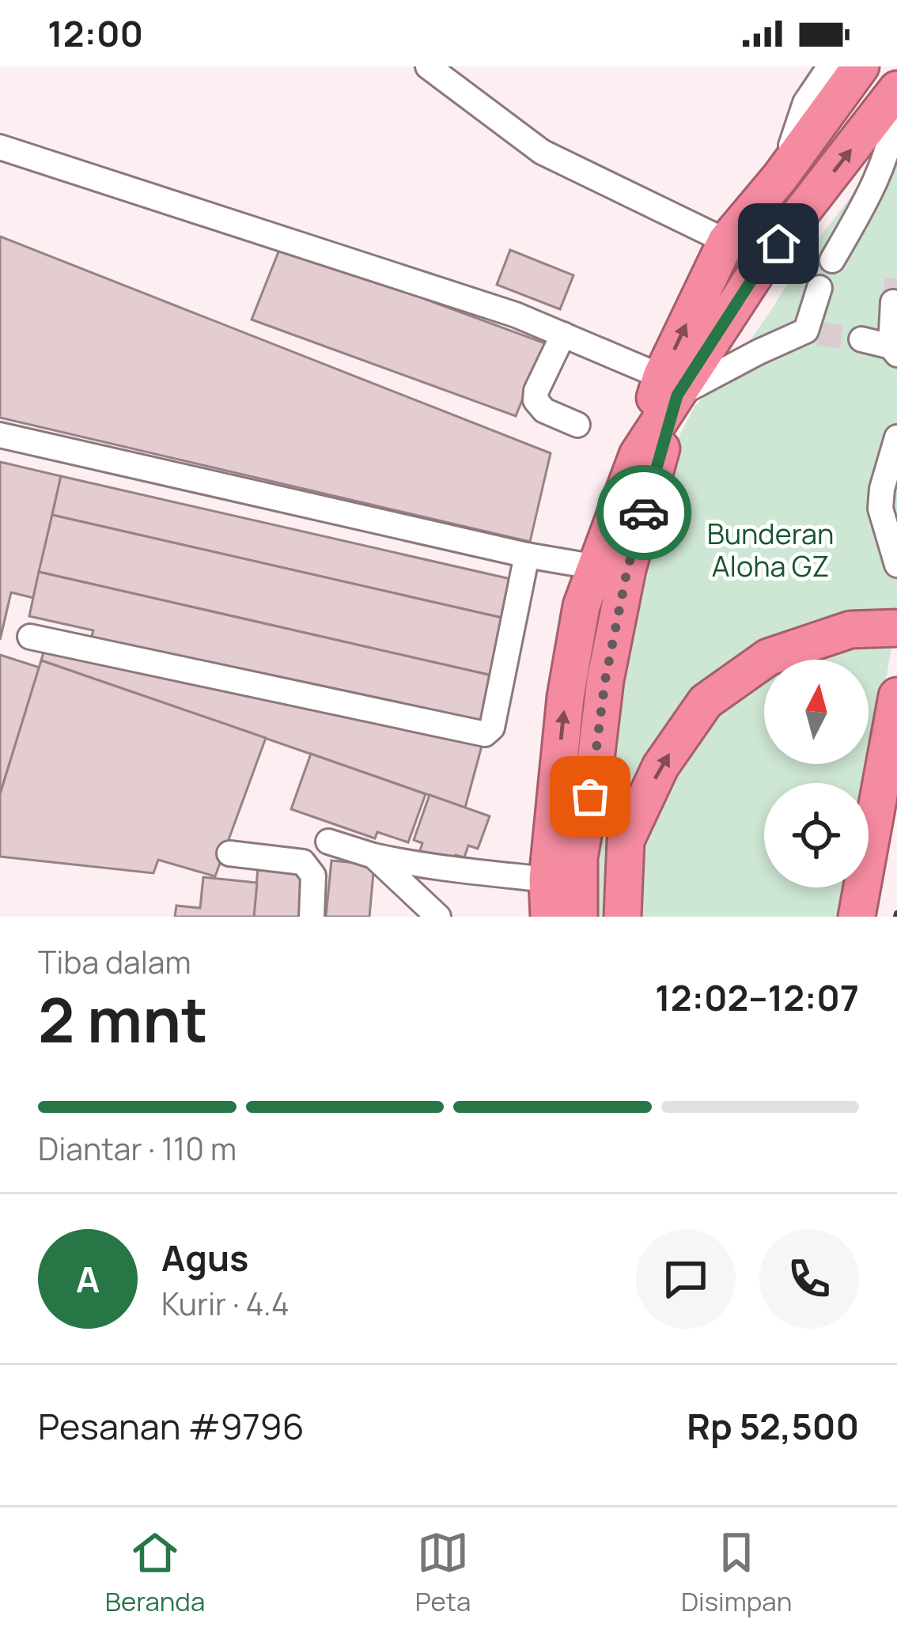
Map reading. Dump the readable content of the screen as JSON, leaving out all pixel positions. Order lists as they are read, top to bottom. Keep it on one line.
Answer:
{"parks":["Bunderan Aloha GZ"],"north":"top","page":{"status":"12:00","heading":["2 mnt","Tiba dalam","12:02–12:07"],"panel":["Agus","Kurir · 4.4","Pesanan #9796","Rp 52,500"],"bar":"Diantar · 110 m","round":"A","tabs":["Beranda","Peta","Disimpan"]}}
